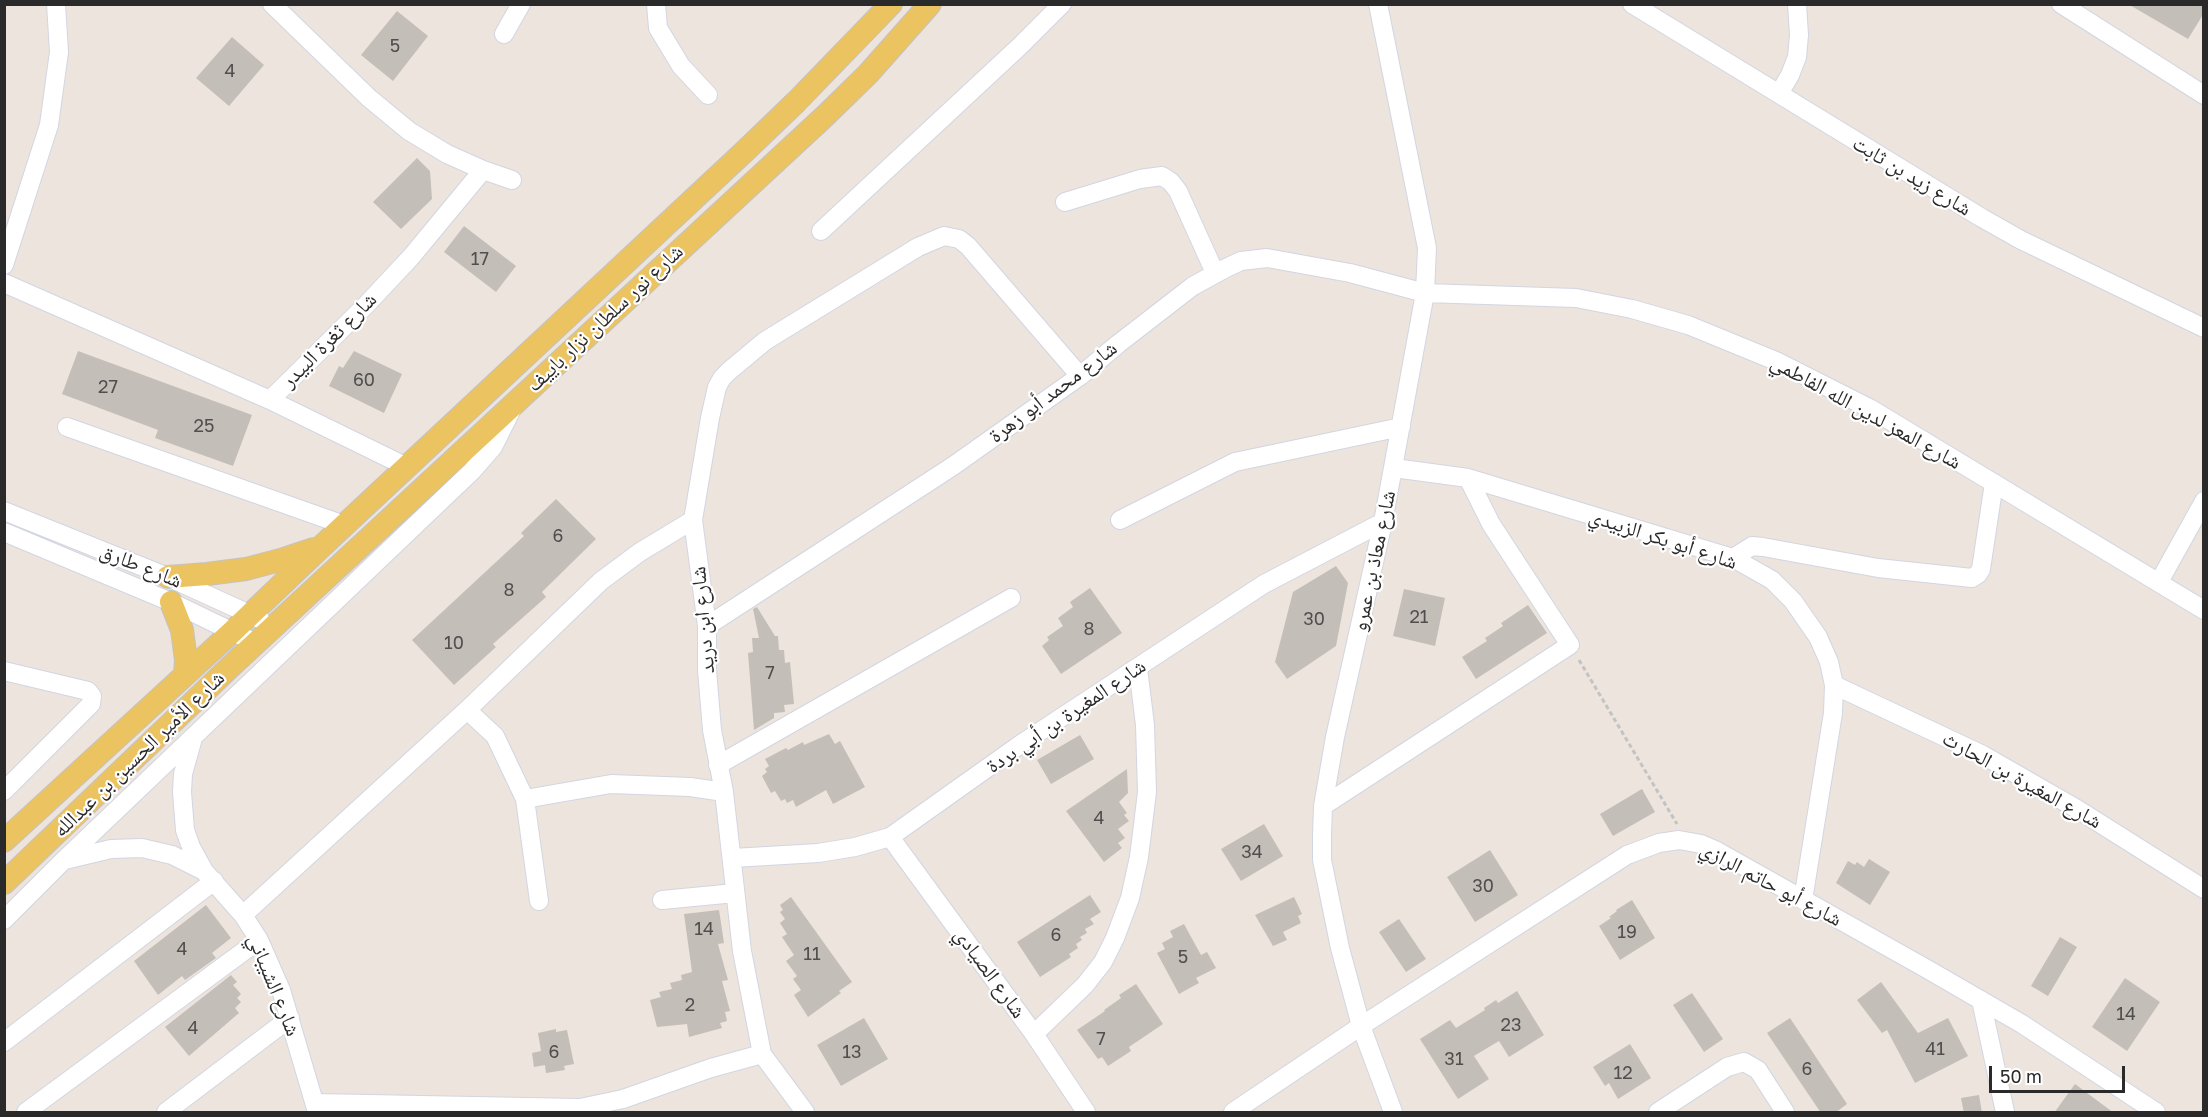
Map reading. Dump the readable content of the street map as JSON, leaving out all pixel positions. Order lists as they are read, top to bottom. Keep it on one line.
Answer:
{"streets":{"main road":["شارع نور سلطان نزار باييف","شارع الأمير الحسين بن عبدالله"],"street":["شارع زيد بن ثابت","شارع ثغرة البيدر","شارع محمد أبو زهرة","شارع المعز لدين الله الفاطمي","شارع أبو بكر الزبيدي","شارع معاذ بن عمرو","شارع طارق","شارع ابن دريد","شارع المغيرة بن أبي بردة","شارع المغيرة بن الحارث","شارع أبو حاتم الرازي","شارع الصيادي","شارع الشيباني"]},"crossings":[["شارع نور سلطان نزار باييف","شارع طارق"],["شارع نور سلطان نزار باييف","شارع الأمير الحسين بن عبدالله"],["شارع محمد أبو زهرة","شارع المعز لدين الله الفاطمي"],["شارع محمد أبو زهرة","شارع معاذ بن عمرو"],["شارع محمد أبو زهرة","شارع ابن دريد"],["شارع المعز لدين الله الفاطمي","شارع معاذ بن عمرو"],["شارع أبو بكر الزبيدي","شارع معاذ بن عمرو"],["شارع أبو بكر الزبيدي","شارع المغيرة بن الحارث"],["شارع أبو بكر الزبيدي","شارع أبو حاتم الرازي"],["شارع معاذ بن عمرو","شارع المغيرة بن أبي بردة"],["شارع معاذ بن عمرو","شارع أبو حاتم الرازي"],["شارع طارق","شارع الأمير الحسين بن عبدالله"],["شارع ابن دريد","شارع المغيرة بن أبي بردة"],["شارع المغيرة بن أبي بردة","شارع الصيادي"]],"house_numbers":["5","4","17","60","27","25","6","8","21","30","8","10","7","4","34","30","14","19","6","4","11","5","2","14","23","4","7","41","6","13","31","6","12"],"scale_bar":"50 m"}
